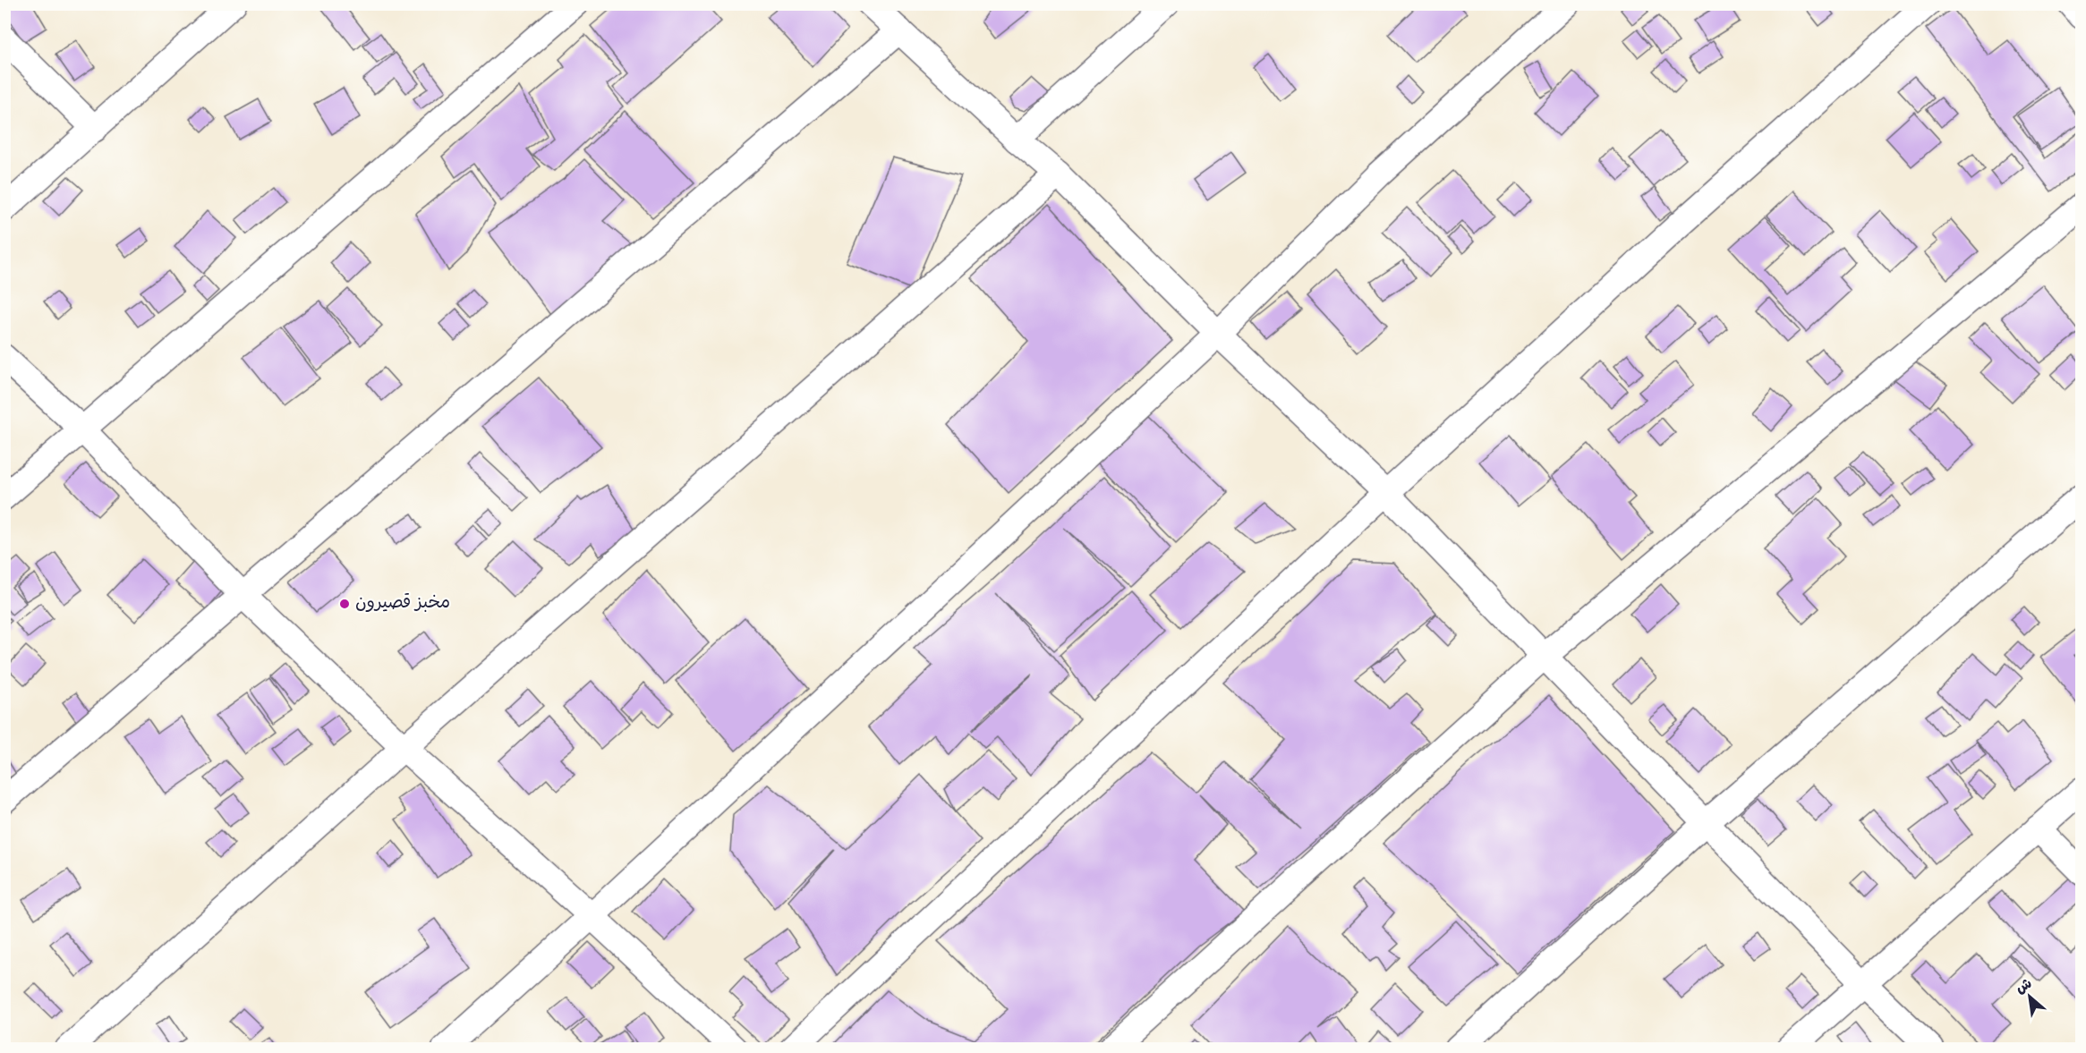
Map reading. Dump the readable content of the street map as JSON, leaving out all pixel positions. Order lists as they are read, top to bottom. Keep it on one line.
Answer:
{"places":["مخبز قصيرون"],"north":"top left"}
